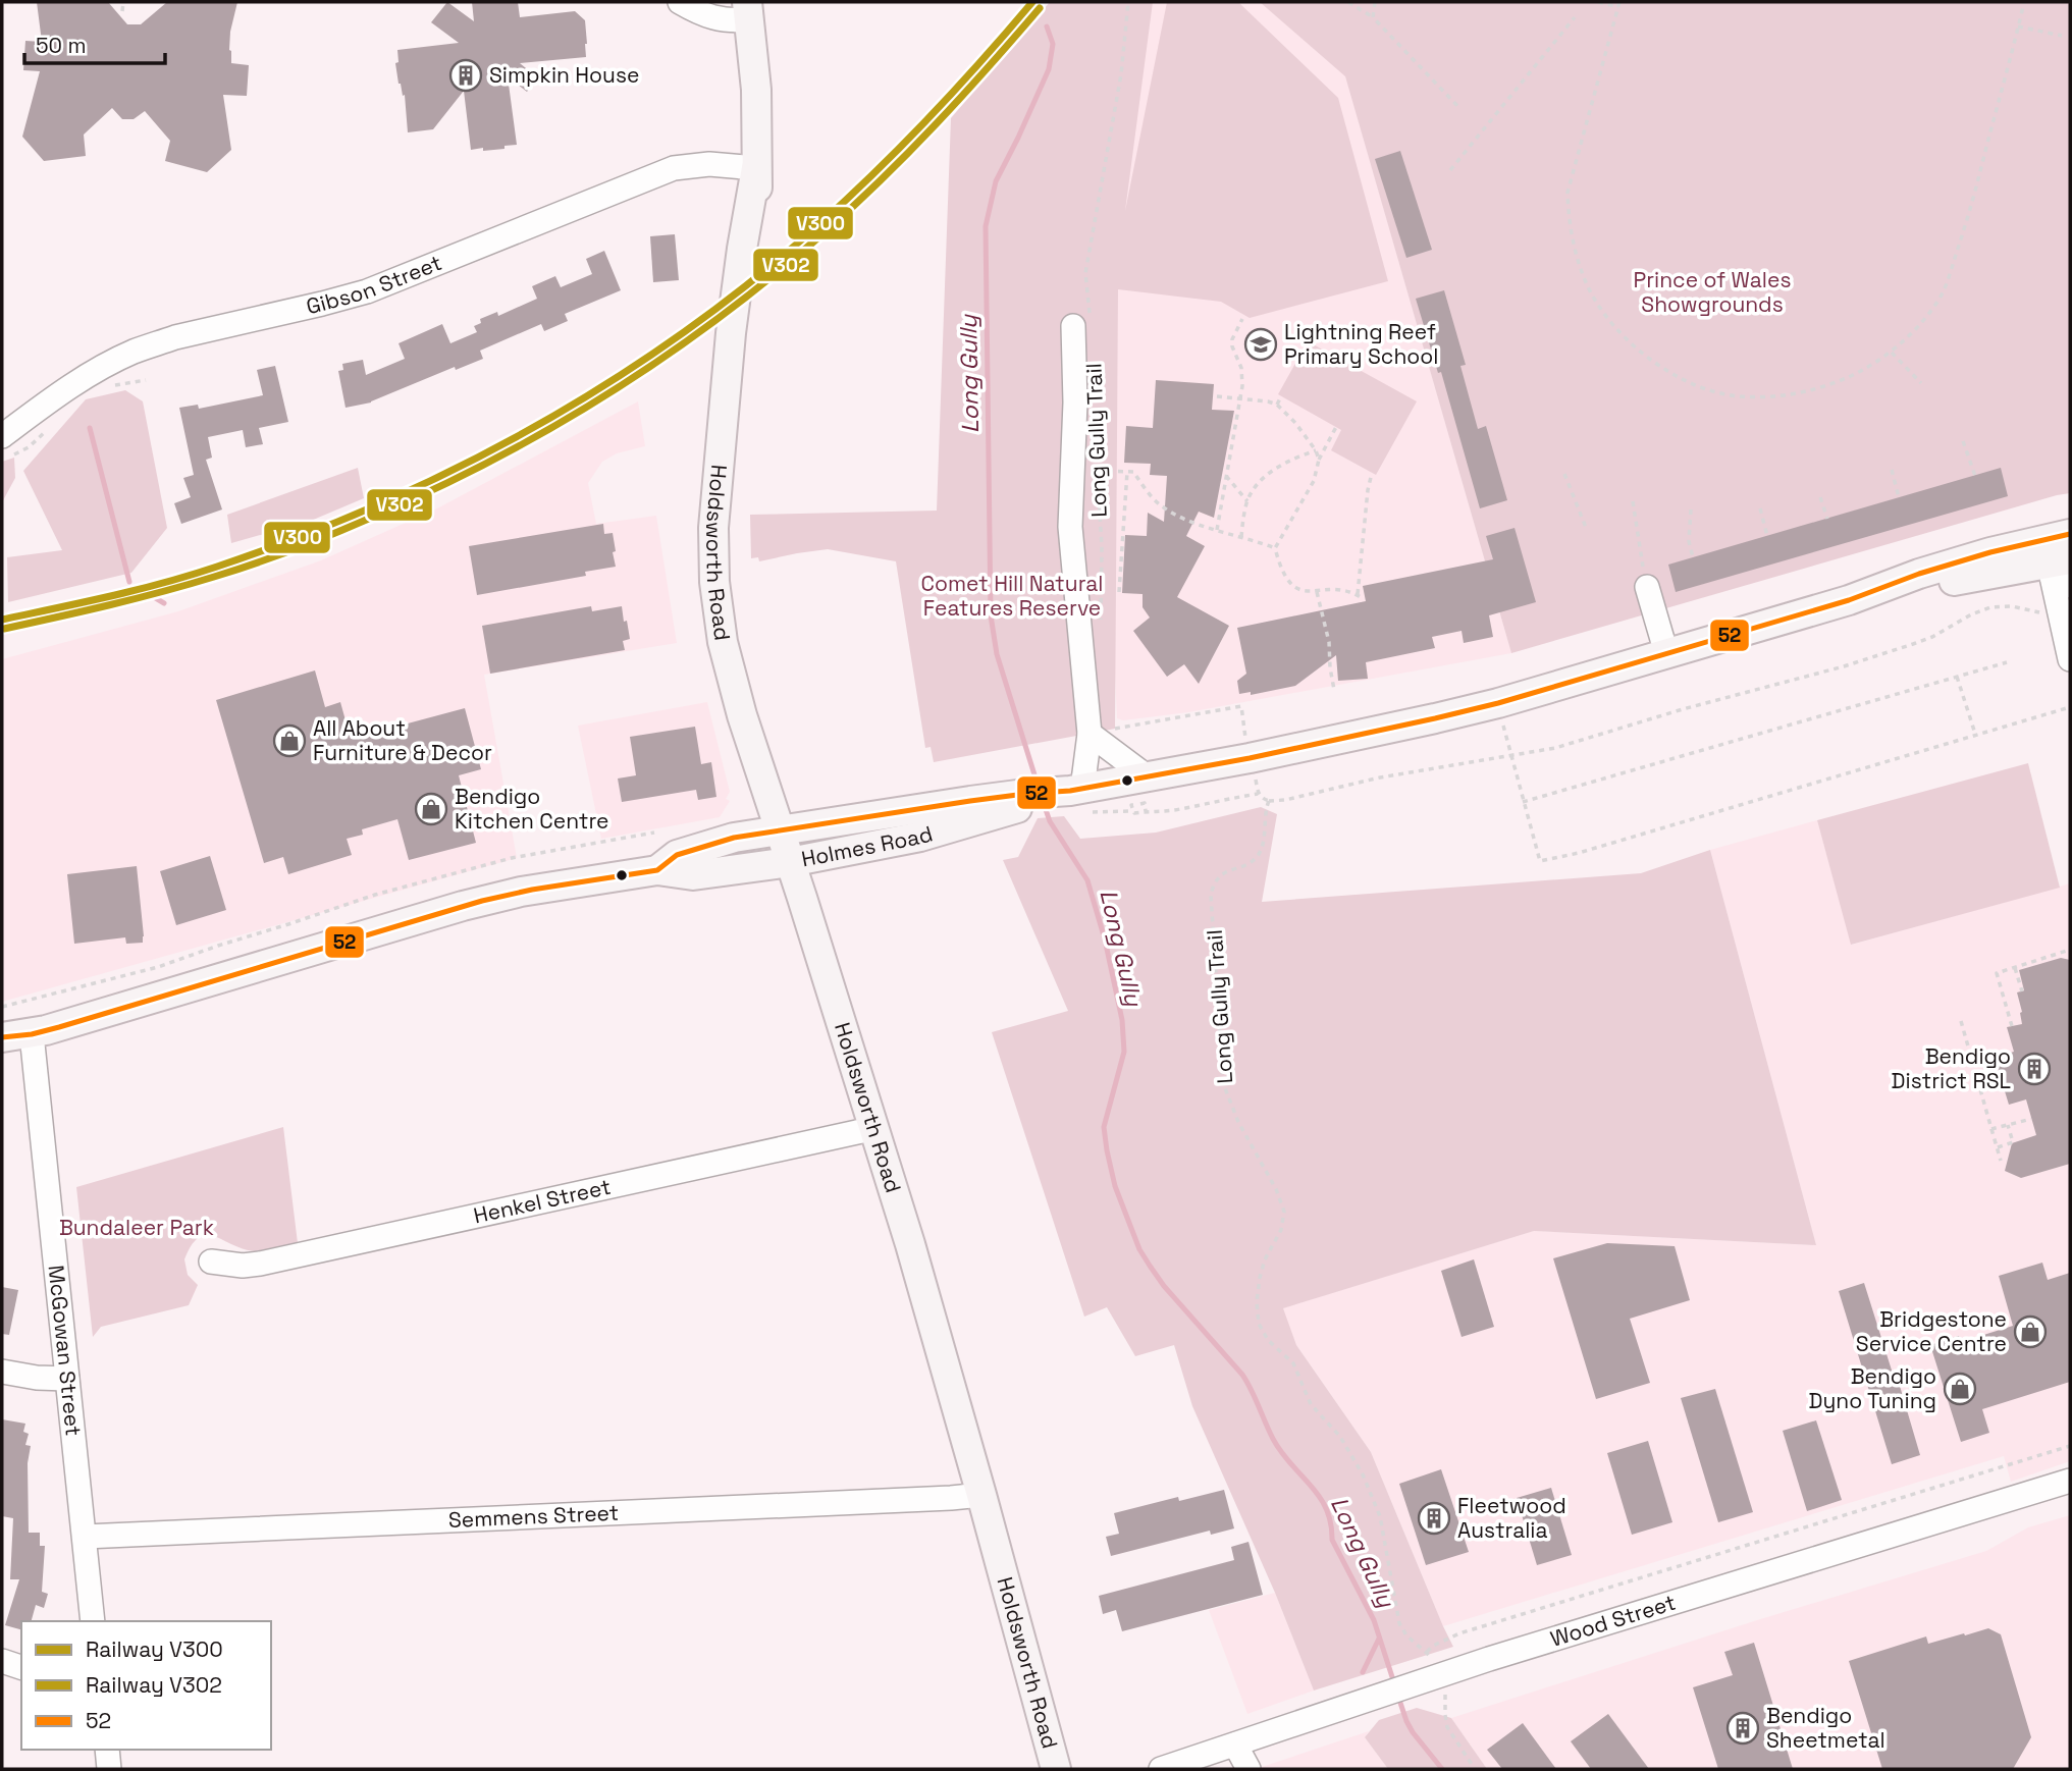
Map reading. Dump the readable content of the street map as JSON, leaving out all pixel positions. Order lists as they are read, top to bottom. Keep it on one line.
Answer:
{"streets":{"main road":["Holdsworth Road","Holmes Road"],"street":["Gibson Street","Henkel Street","McGowan Street","Semmens Street","Wood Street"],"path":["Long Gully Trail"]},"crossings":[["Gibson Street","Holdsworth Road"],["Holdsworth Road","Holmes Road"],["Holdsworth Road","Henkel Street"],["Holdsworth Road","Semmens Street"],["Holmes Road","McGowan Street"],["McGowan Street","Semmens Street"]],"water":["Long Gully"],"parks":["Prince of Wales Showgrounds","Comet Hill Natural Features Reserve","Bundaleer Park"],"places":{"building":["Simpkin House","Bendigo District RSL","Fleetwood Australia","Bendigo Sheetmetal"],"school or university":["Lightning Reef Primary School"],"shop":["All About Furniture & Decor","Bendigo Kitchen Centre","Bridgestone Service Centre","Bendigo Dyno Tuning"]},"lines":["rail line V300","rail line V302","transit line 52"],"legend":["Railway V300","Railway V302","52"],"scale_bar":"50 m"}
